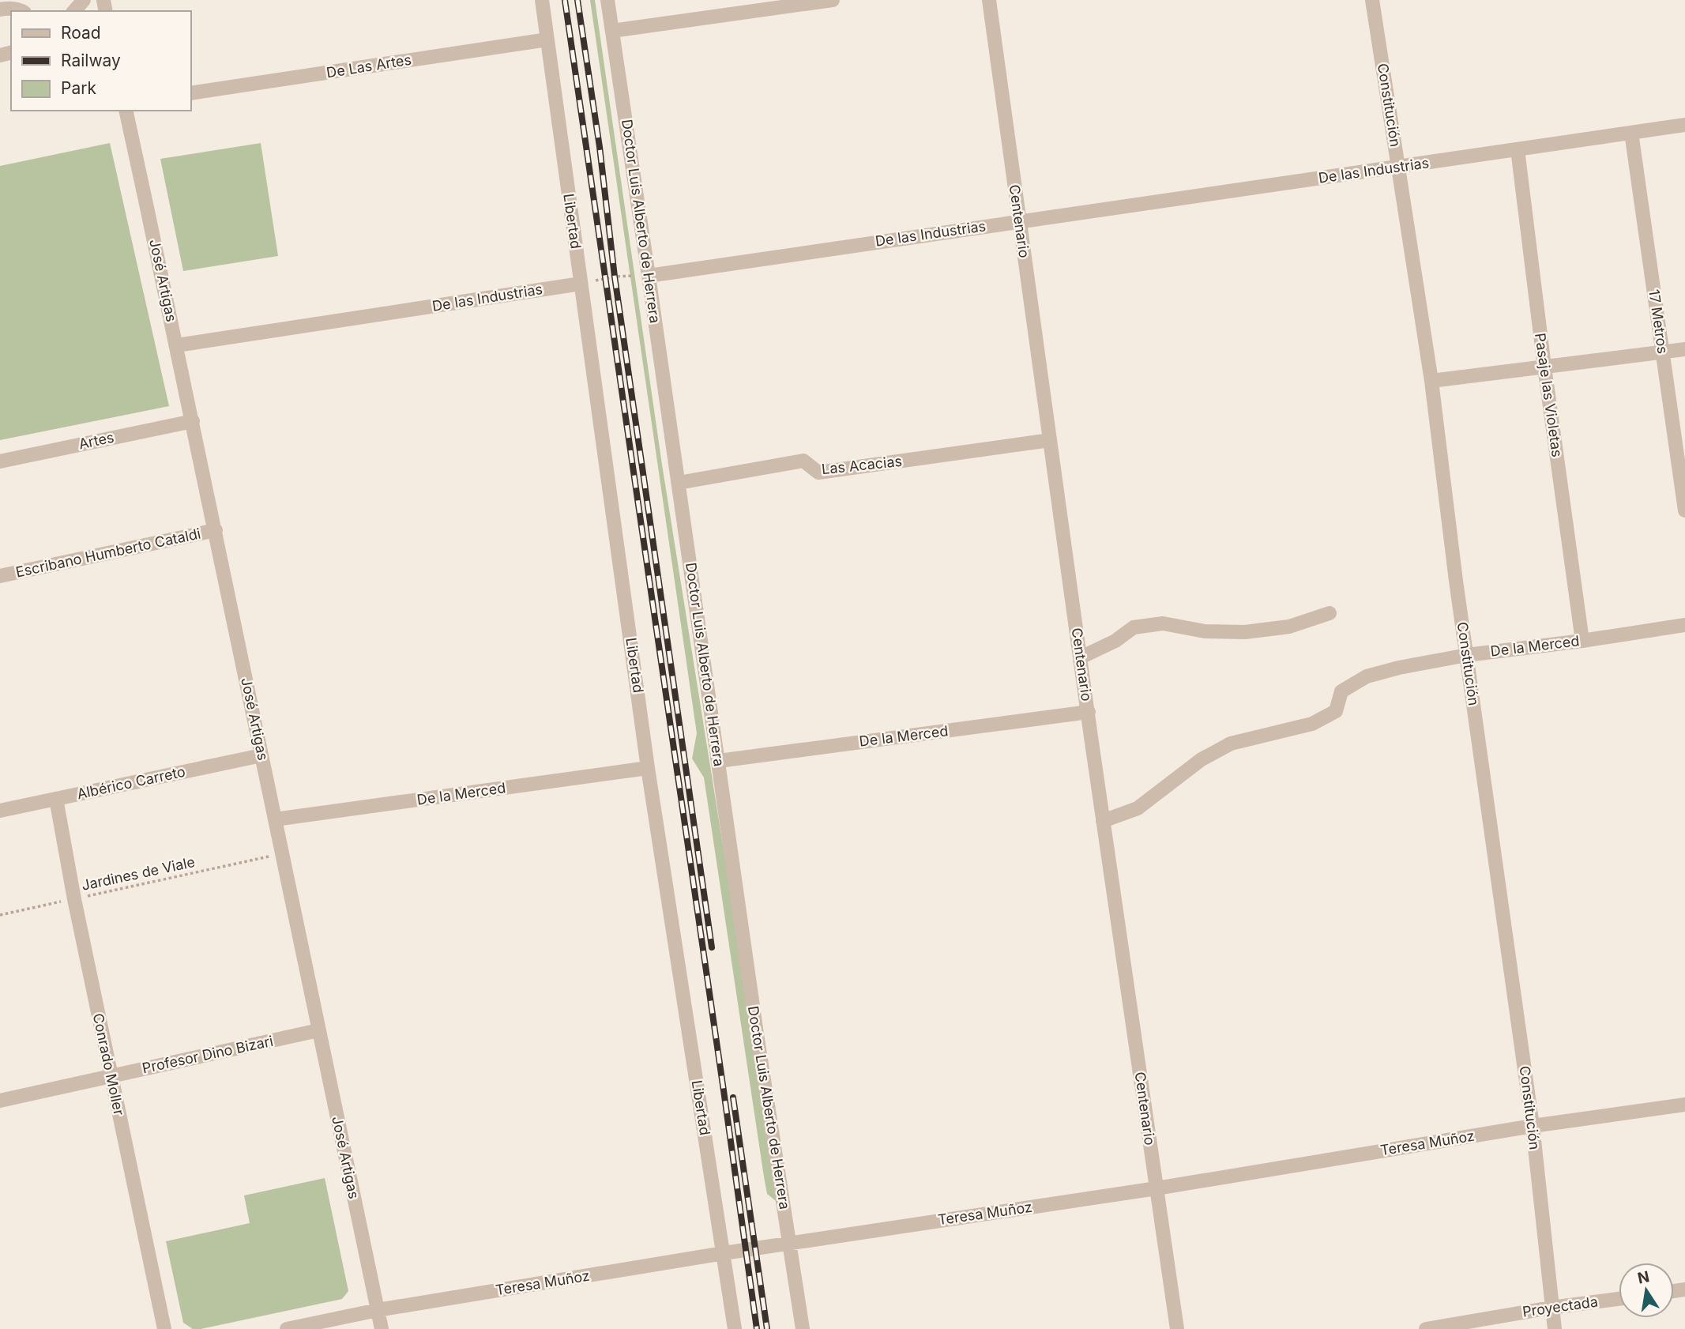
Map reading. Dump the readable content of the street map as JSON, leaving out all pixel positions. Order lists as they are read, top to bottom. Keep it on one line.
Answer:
{"streets":{"street":["De Las Artes","Constitución","De las Industrias","Libertad","Doctor Luis Alberto de Herrera","Centenario","José Artigas","17 Metros","Pasaje las Violetas","Artes","Las Acacias","Escribano Humberto Cataldi","De la Merced","Albérico Carreto","Profesor Dino Bizari","Conrado Moller","Teresa Muñoz","Proyectada"],"path":["Jardines de Viale"]},"crossings":[["De Las Artes","Libertad"],["Constitución","De las Industrias"],["Constitución","De la Merced"],["Constitución","Teresa Muñoz"],["Constitución","Proyectada"],["De las Industrias","Libertad"],["De las Industrias","Doctor Luis Alberto de Herrera"],["De las Industrias","Centenario"],["De las Industrias","José Artigas"],["De las Industrias","17 Metros"],["De las Industrias","Pasaje las Violetas"],["Libertad","De la Merced"],["Libertad","Teresa Muñoz"],["Doctor Luis Alberto de Herrera","Las Acacias"],["Doctor Luis Alberto de Herrera","De la Merced"],["Doctor Luis Alberto de Herrera","Teresa Muñoz"],["Centenario","Las Acacias"],["Centenario","De la Merced"],["Centenario","Teresa Muñoz"],["José Artigas","Artes"],["José Artigas","Escribano Humberto Cataldi"],["José Artigas","De la Merced"],["José Artigas","Albérico Carreto"],["José Artigas","Jardines de Viale"],["José Artigas","Profesor Dino Bizari"],["José Artigas","Teresa Muñoz"],["Pasaje las Violetas","De la Merced"],["Albérico Carreto","Conrado Moller"],["Jardines de Viale","Conrado Moller"],["Profesor Dino Bizari","Conrado Moller"]],"legend":["Road","Railway","Park"],"north":"top"}
